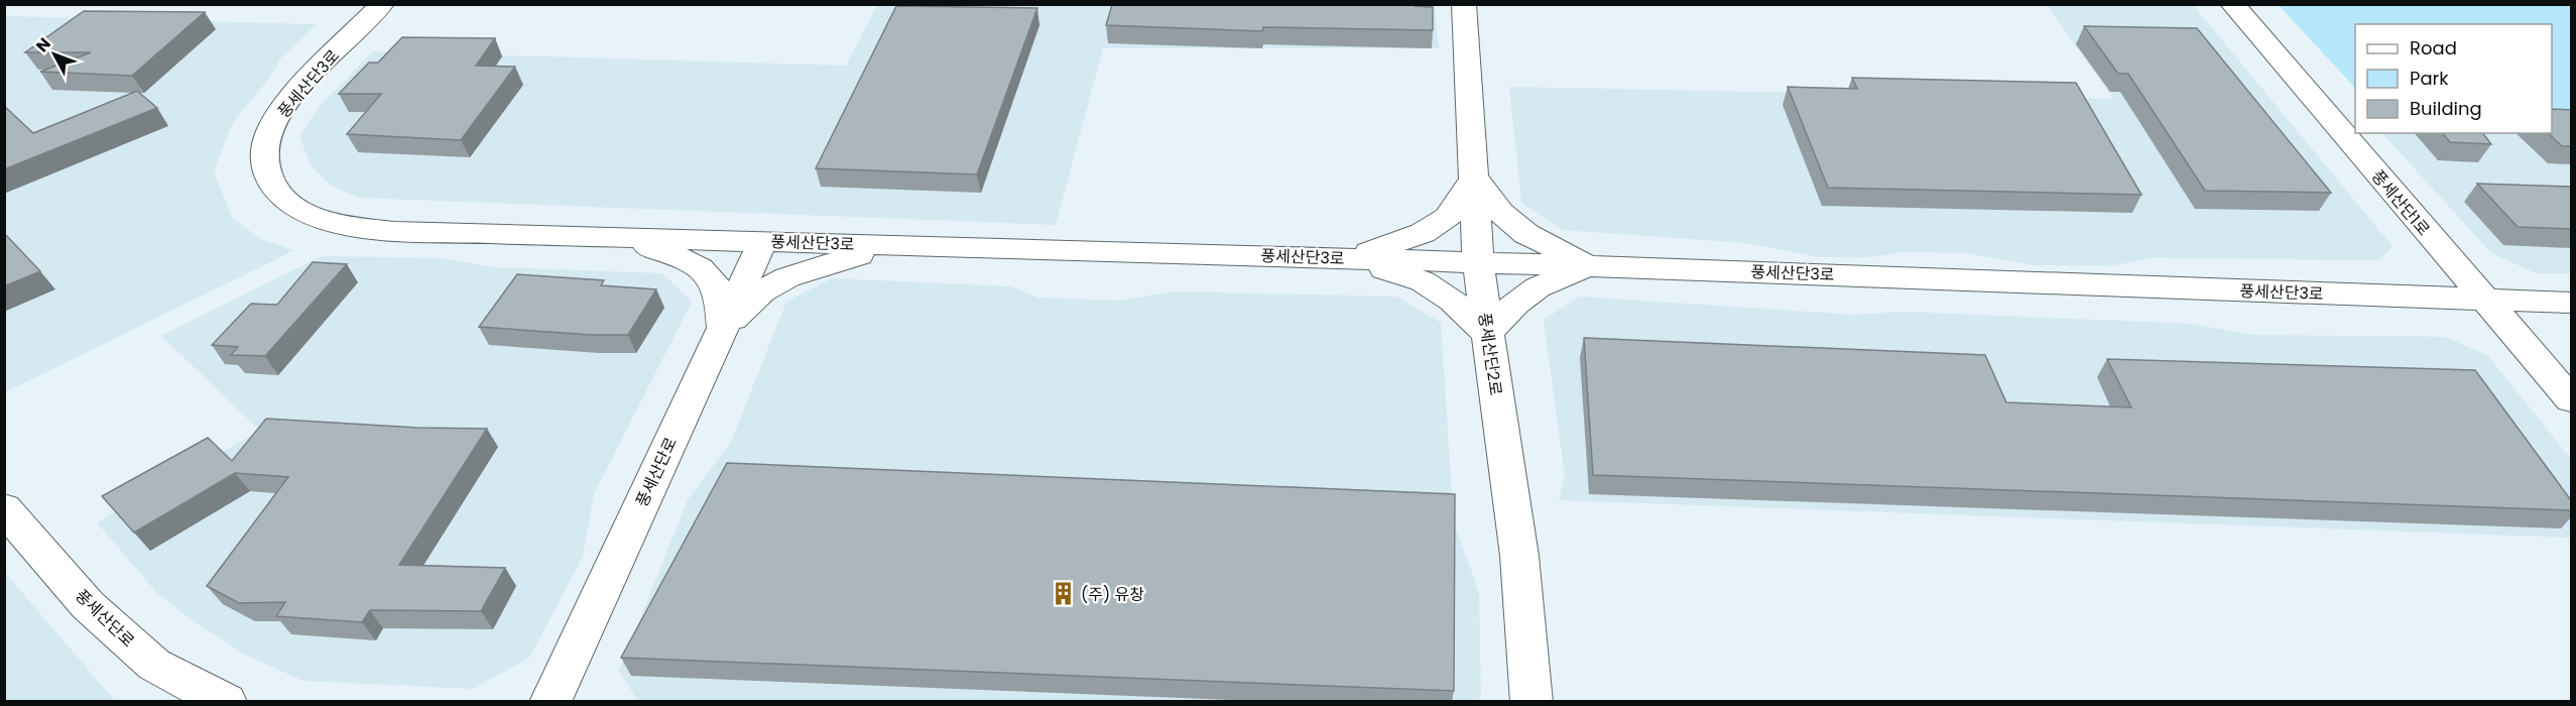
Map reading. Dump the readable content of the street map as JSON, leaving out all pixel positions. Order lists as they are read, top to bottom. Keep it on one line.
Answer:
{"streets":{"street":["풍세산단3로","풍세산단1로","풍세산단2로","풍세산단로"]},"crossings":[["풍세산단3로","풍세산단1로"],["풍세산단3로","풍세산단2로"],["풍세산단3로","풍세산단로"]],"places":{"building":["(주) 유창"]},"legend":["Road","Park","Building"],"north":"top left"}
